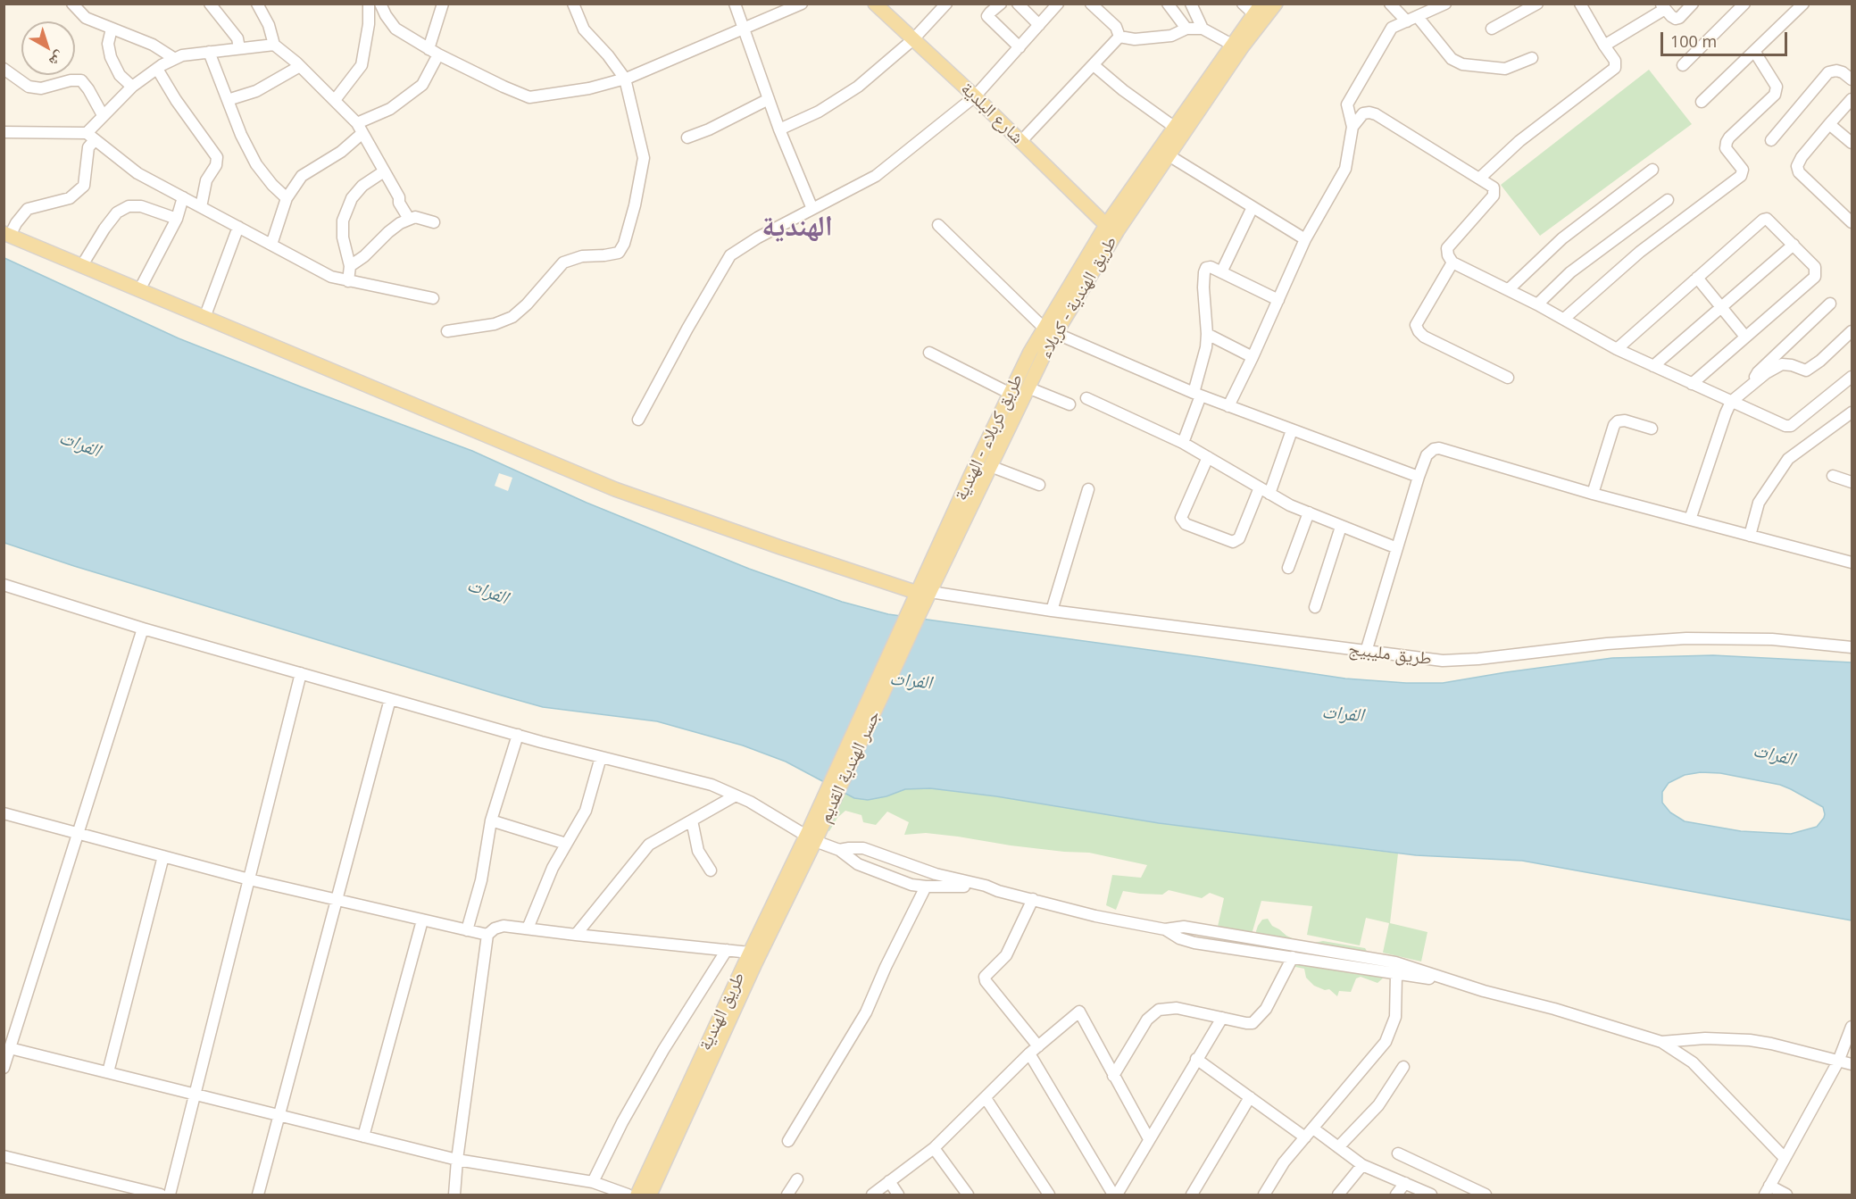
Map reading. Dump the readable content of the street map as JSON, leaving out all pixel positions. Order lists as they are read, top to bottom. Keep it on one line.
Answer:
{"streets":{"main road":["شارع البلدية","طريق الهندية - كربلاء","طريق كربلاء - الهندية","جسر الهندية القديم","طريق الهندية"],"street":["طريق مليبيج"]},"crossings":[["شارع البلدية","طريق كربلاء - الهندية"],["طريق الهندية - كربلاء","طريق كربلاء - الهندية"],["طريق الهندية - كربلاء","طريق مليبيج"],["طريق كربلاء - الهندية","طريق مليبيج"],["طريق كربلاء - الهندية","جسر الهندية القديم"],["جسر الهندية القديم","طريق الهندية"]],"districts":["الهندية"],"water":["الفرات"],"scale_bar":"100 m","north":"bottom right"}
